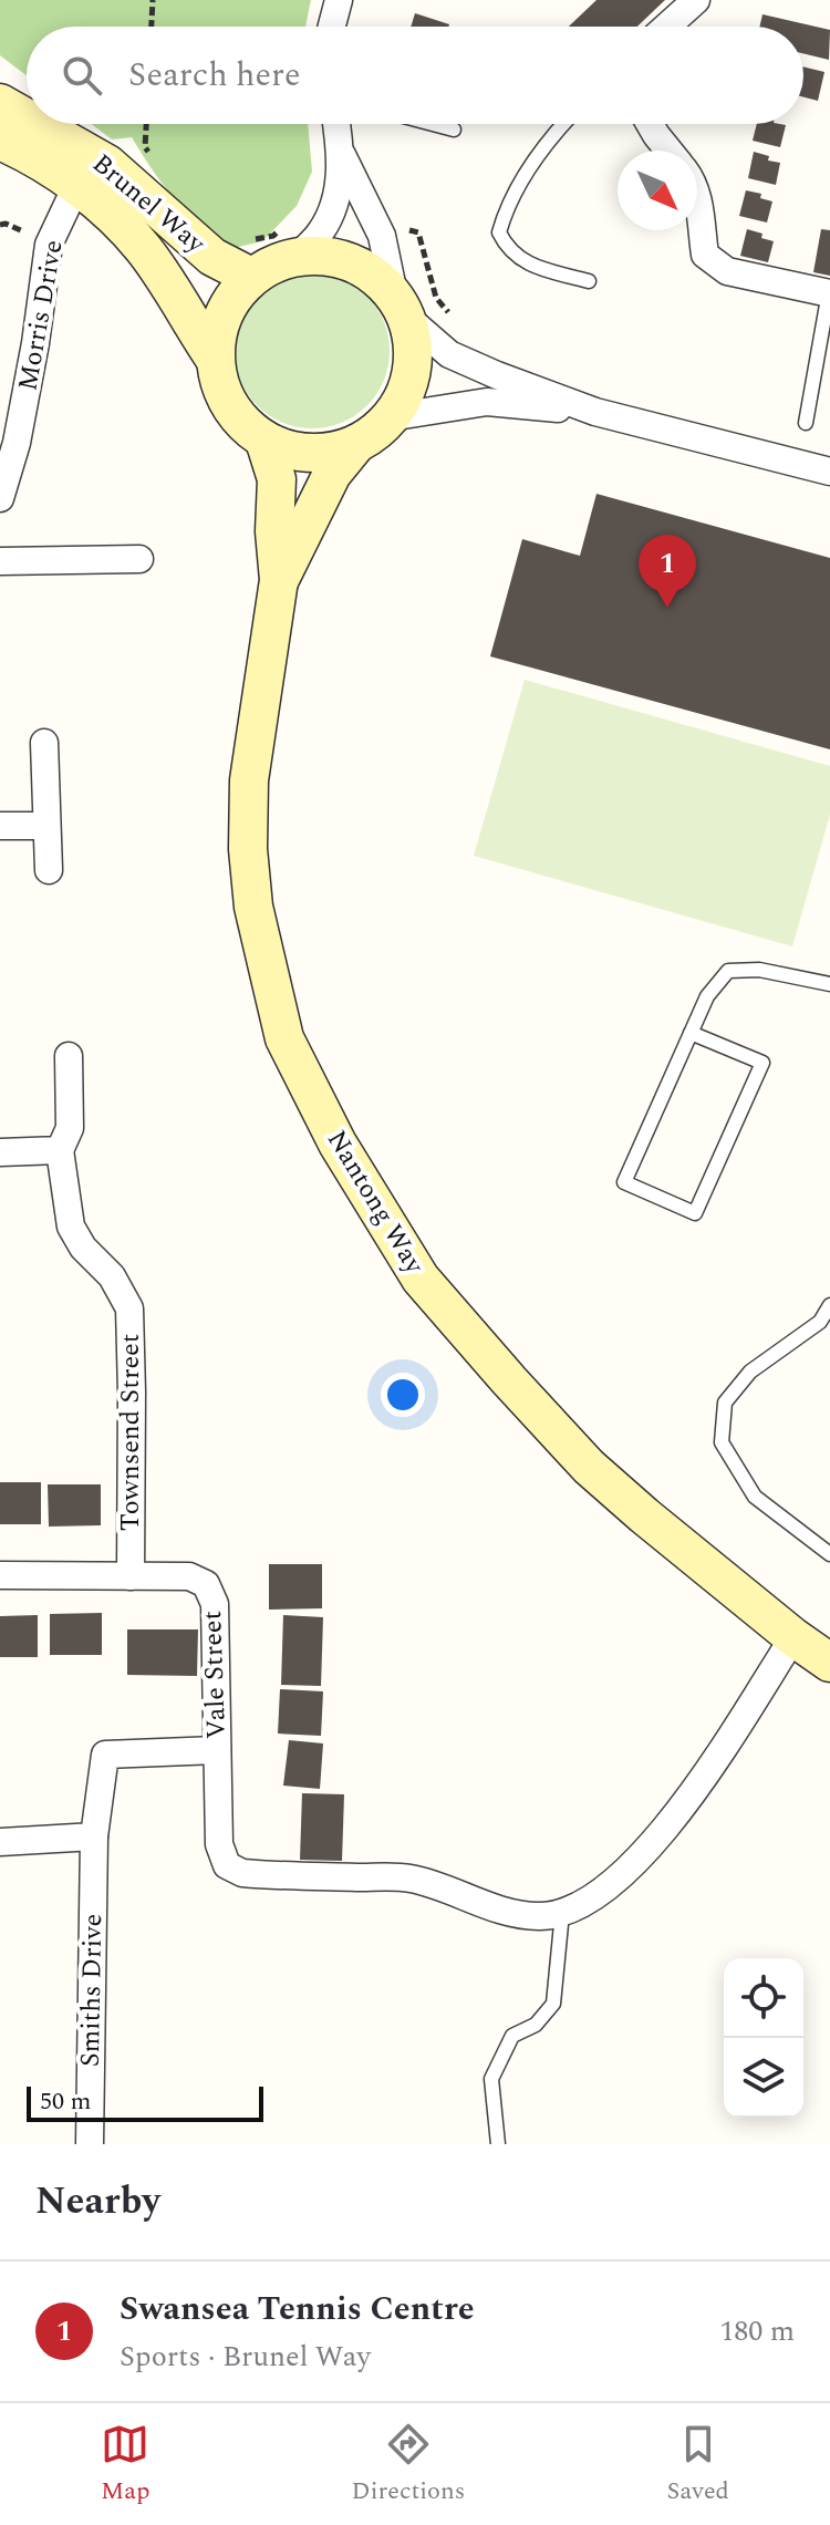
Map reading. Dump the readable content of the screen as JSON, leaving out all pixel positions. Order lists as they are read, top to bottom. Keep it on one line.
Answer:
{"streets":{"street":["Brunel Way","Morris Drive","Nantong Way","Townsend Street","Vale Street","Smiths Drive"]},"crossings":[["Brunel Way","Morris Drive"],["Brunel Way","Nantong Way"],["Townsend Street","Vale Street"],["Vale Street","Smiths Drive"]],"scale_bar":"50 m","north":"bottom right","page":{"search":"Search here","pins":"1","scale":"50 m","heading":"Nearby","list":[{"mark":"1","name":"Swansea Tennis Centre","note":"Sports · Brunel Way","value":"180 m"}],"nav":["Map","Directions","Saved"]}}
